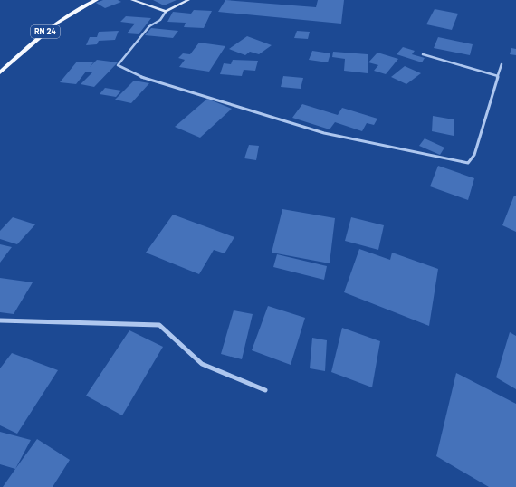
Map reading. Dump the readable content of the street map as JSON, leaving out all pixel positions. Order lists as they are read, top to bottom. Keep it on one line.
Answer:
{"streets":{"main road":["RN 24"]}}
